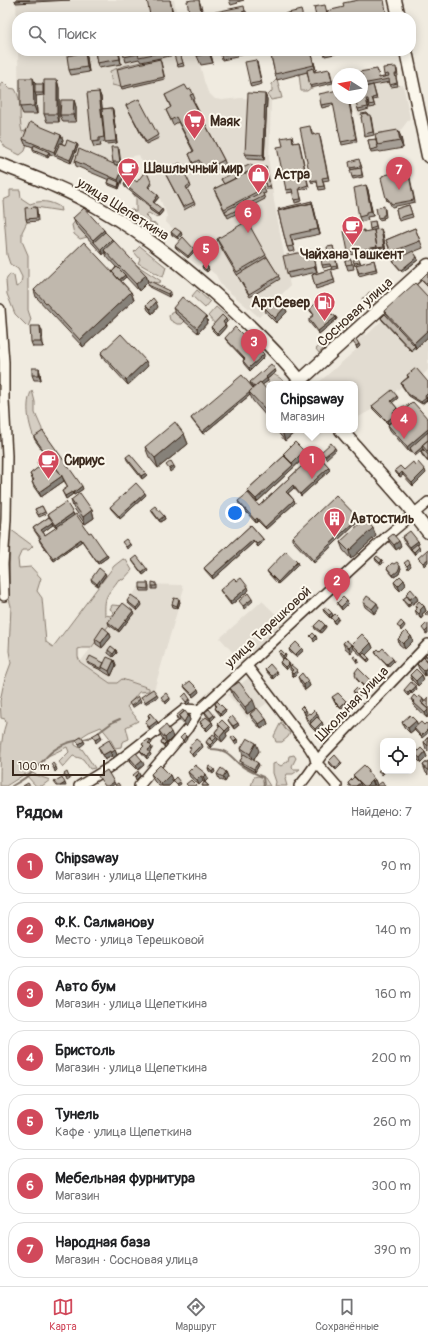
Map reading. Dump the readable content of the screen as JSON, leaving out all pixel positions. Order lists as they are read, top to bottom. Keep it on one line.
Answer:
{"streets":{"main road":["улица Щепеткина","Сосновая улица"],"street":["улица Терешковой","Школьная улица"]},"places":{"supermarket":["Маяк"],"cafe":["Шашлычный мир","Чайхана Ташкент","Сириус"],"shop":["Астра"],"fuel station":["АртСевер"],"building":["Автостиль"]},"scale_bar":"100 m","north":"left","page":{"search":"Поиск","pins":["7","6","5","3","4","1","2"],"popup":["Chipsaway","Магазин"],"scale":"100 m","heading":["Рядом","Найдено: 7"],"list":[{"mark":"1","name":"Chipsaway","note":"Магазин · улица Щепеткина","value":"90 m"},{"mark":"2","name":"Ф.К. Салманову","note":"Место · улица Терешковой","value":"140 m"},{"mark":"3","name":"Авто бум","note":"Магазин · улица Щепеткина","value":"160 m"},{"mark":"4","name":"Бристоль","note":"Магазин · улица Щепеткина","value":"200 m"},{"mark":"5","name":"Тунель","note":"Кафе · улица Щепеткина","value":"260 m"},{"mark":"6","name":"Мебельная фурнитура","note":"Магазин","value":"300 m"},{"mark":"7","name":"Народная база","note":"Магазин · Сосновая улица","value":"390 m"}],"nav":["Карта","Маршрут","Сохранённые"]}}
